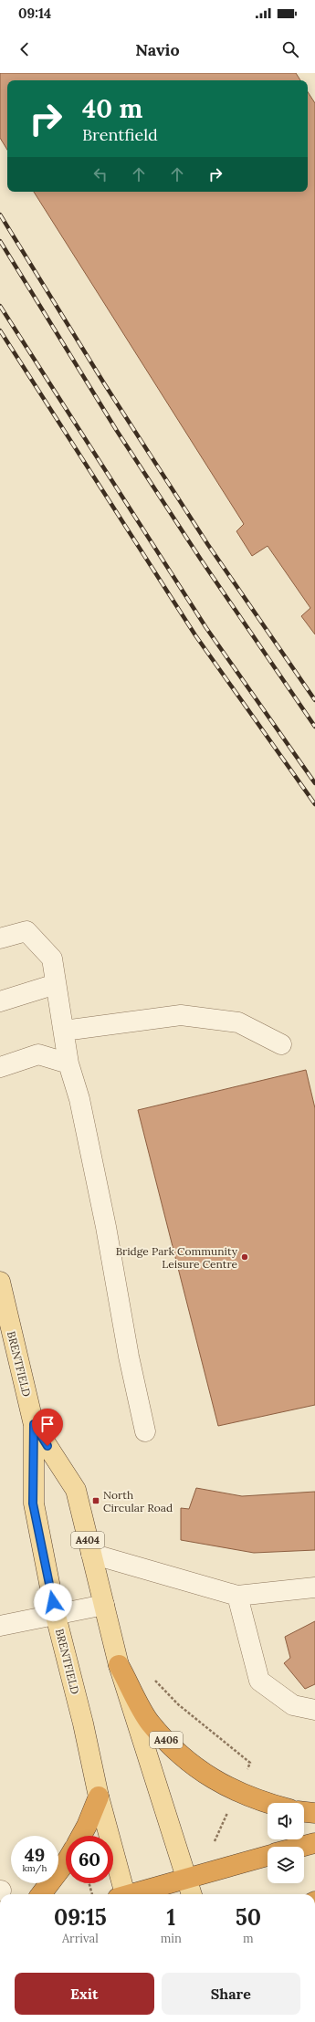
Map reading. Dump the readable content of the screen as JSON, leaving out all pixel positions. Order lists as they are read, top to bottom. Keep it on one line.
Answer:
{"streets":{"highway":["A406"],"main road":["BRENTFIELD","A404"]},"crossings":[["BRENTFIELD","A404"],["BRENTFIELD","A406"]],"places":{"other":["Bridge Park Community Leisure Centre"],"transit":["North Circular Road"]},"page":{"status":"09:14","header":"Navio","turn":["40 m","Brentfield"],"speed":"49 km/h","limit":"60","eta":["09:15","Arrival","1","min","50","m"],"buttons":["Exit","Share"]}}
